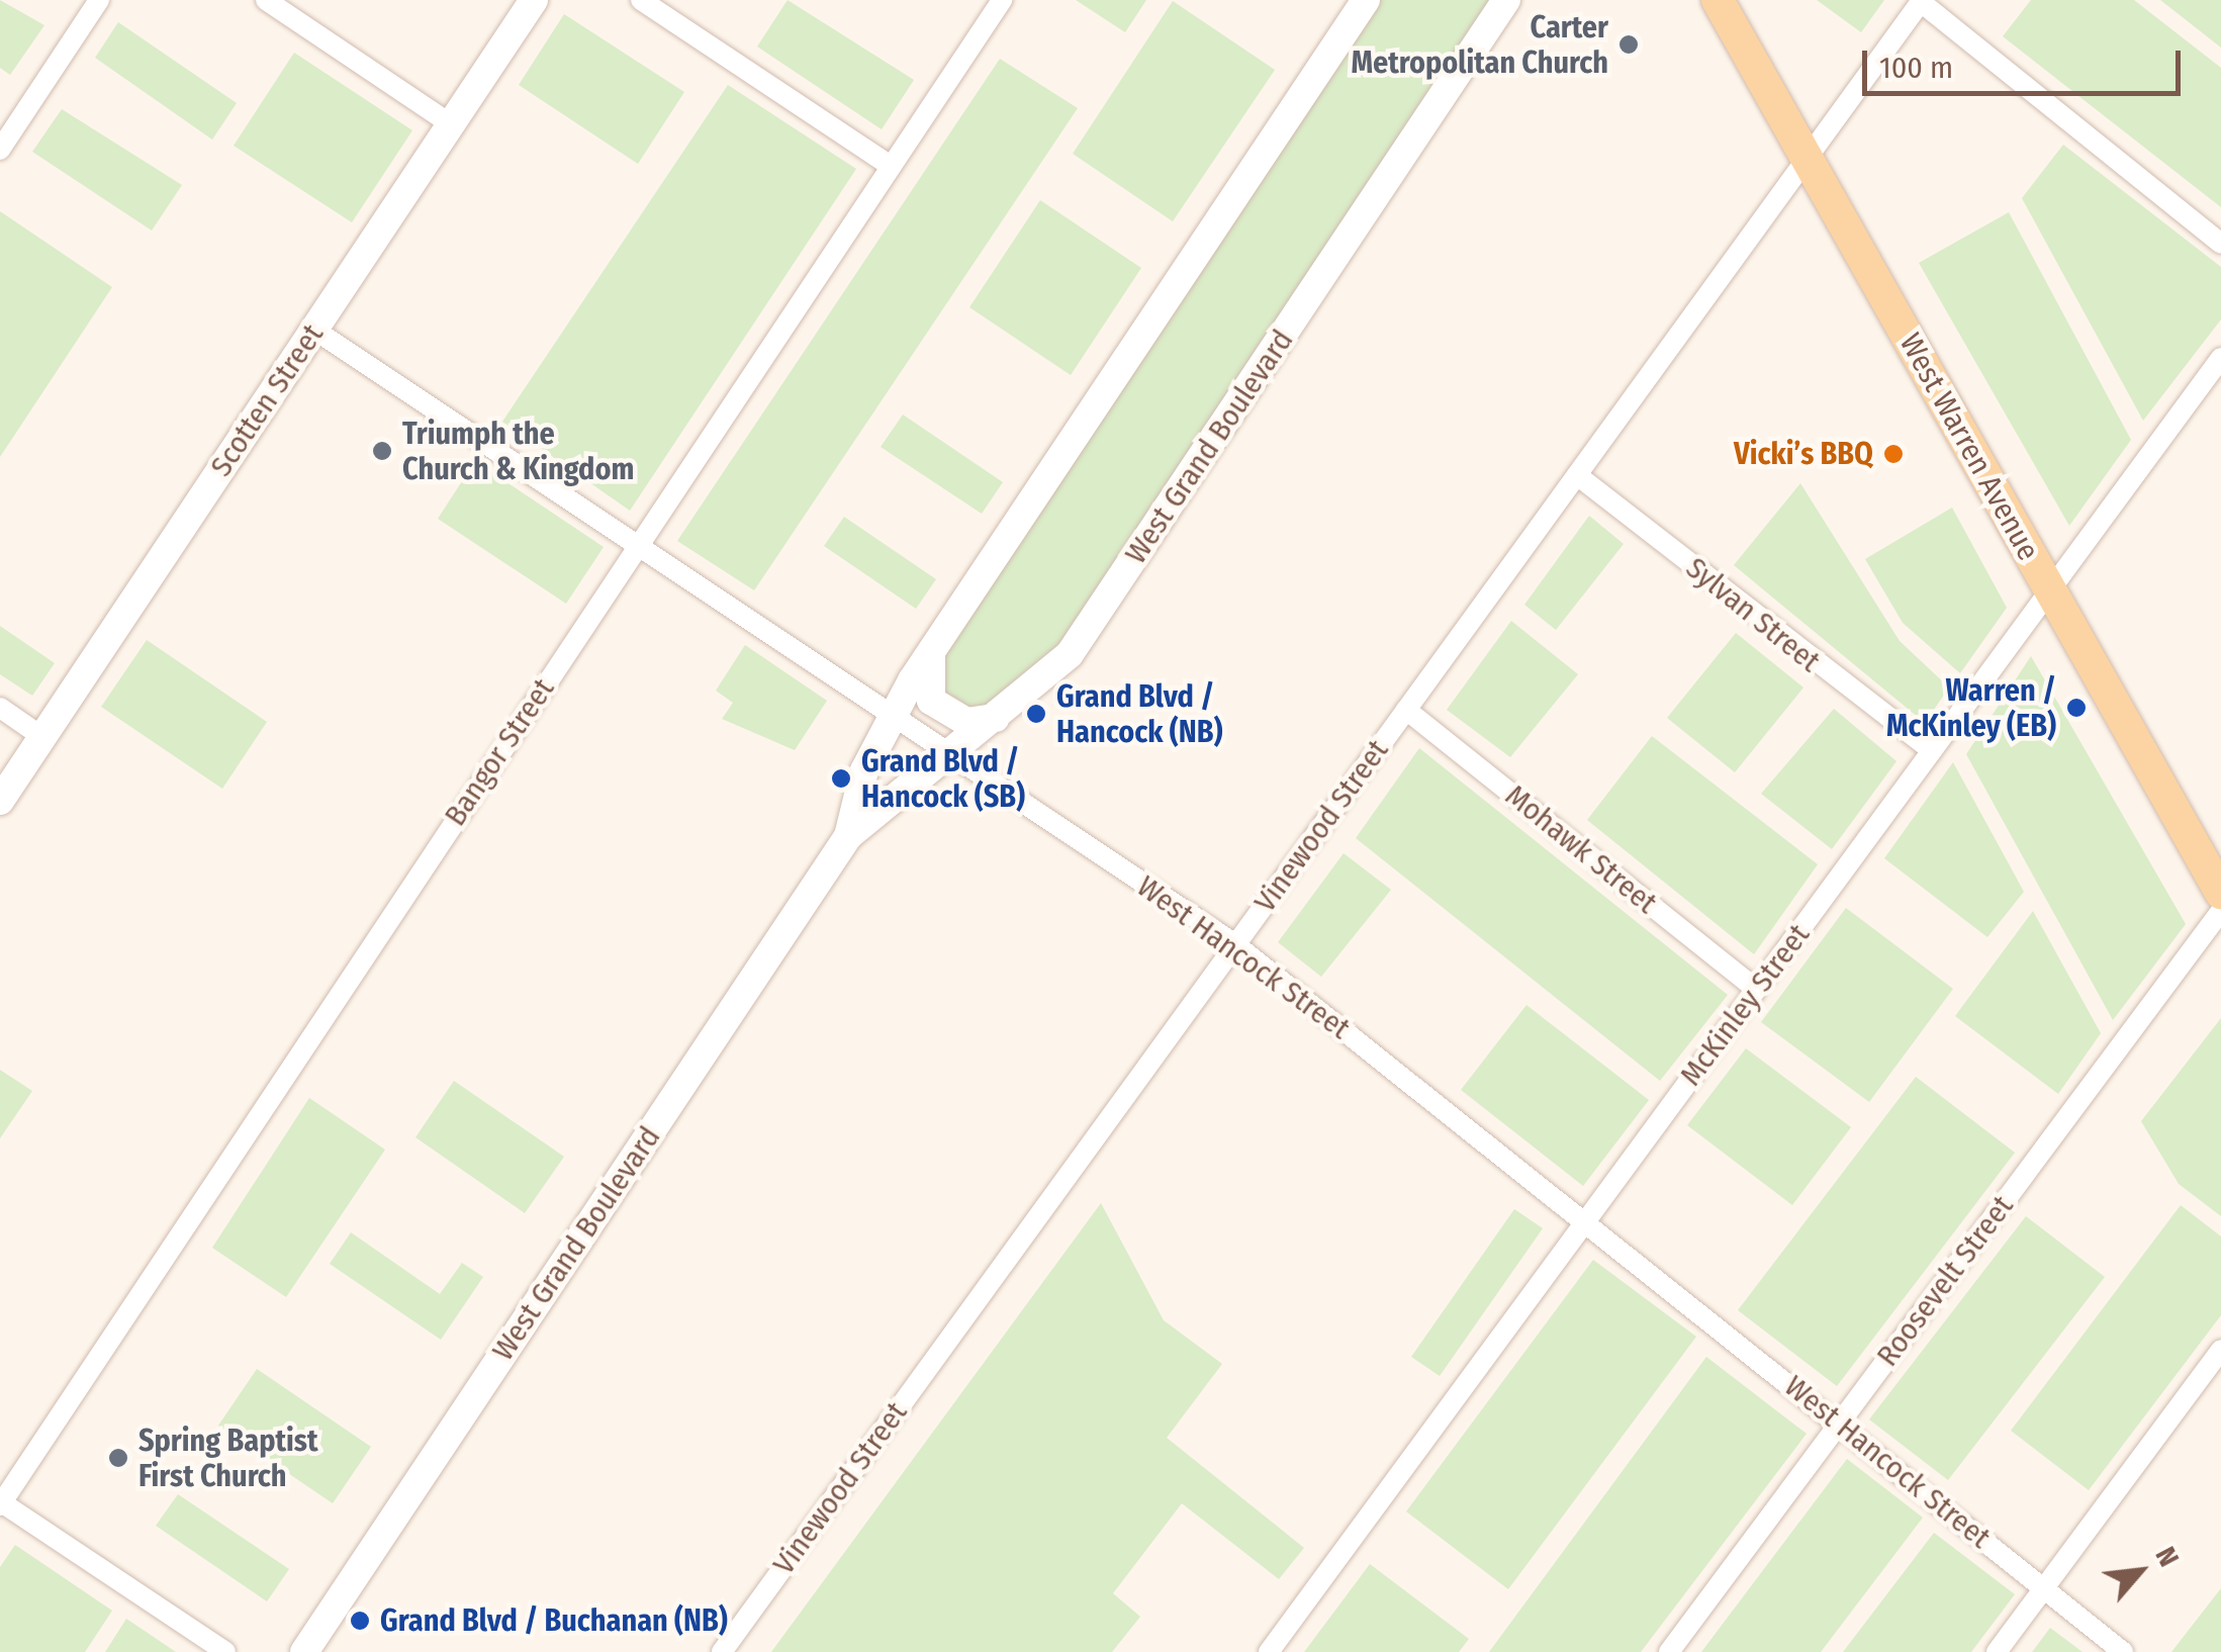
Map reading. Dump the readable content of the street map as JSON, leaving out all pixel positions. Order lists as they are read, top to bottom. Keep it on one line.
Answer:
{"streets":{"main road":["Scotten Street","West Grand Boulevard","West Warren Avenue"],"street":["Sylvan Street","Bangor Street","Vinewood Street","Mohawk Street","West Hancock Street","McKinley Street","Roosevelt Street"]},"crossings":[["Scotten Street","West Hancock Street"],["West Grand Boulevard","West Hancock Street"],["West Warren Avenue","Vinewood Street"],["West Warren Avenue","McKinley Street"],["Sylvan Street","Vinewood Street"],["Sylvan Street","McKinley Street"],["Bangor Street","West Hancock Street"],["Vinewood Street","Mohawk Street"],["Vinewood Street","West Hancock Street"],["Mohawk Street","McKinley Street"],["West Hancock Street","McKinley Street"],["West Hancock Street","Roosevelt Street"]],"places":["Carter Metropolitan Church","Triumph the Church & Kingdom","Vicki’s BBQ","Warren / McKinley (EB)","Grand Blvd / Hancock (NB)","Grand Blvd / Hancock (SB)","Spring Baptist First Church","Grand Blvd / Buchanan (NB)"],"scale_bar":"100 m","north":"top right"}
